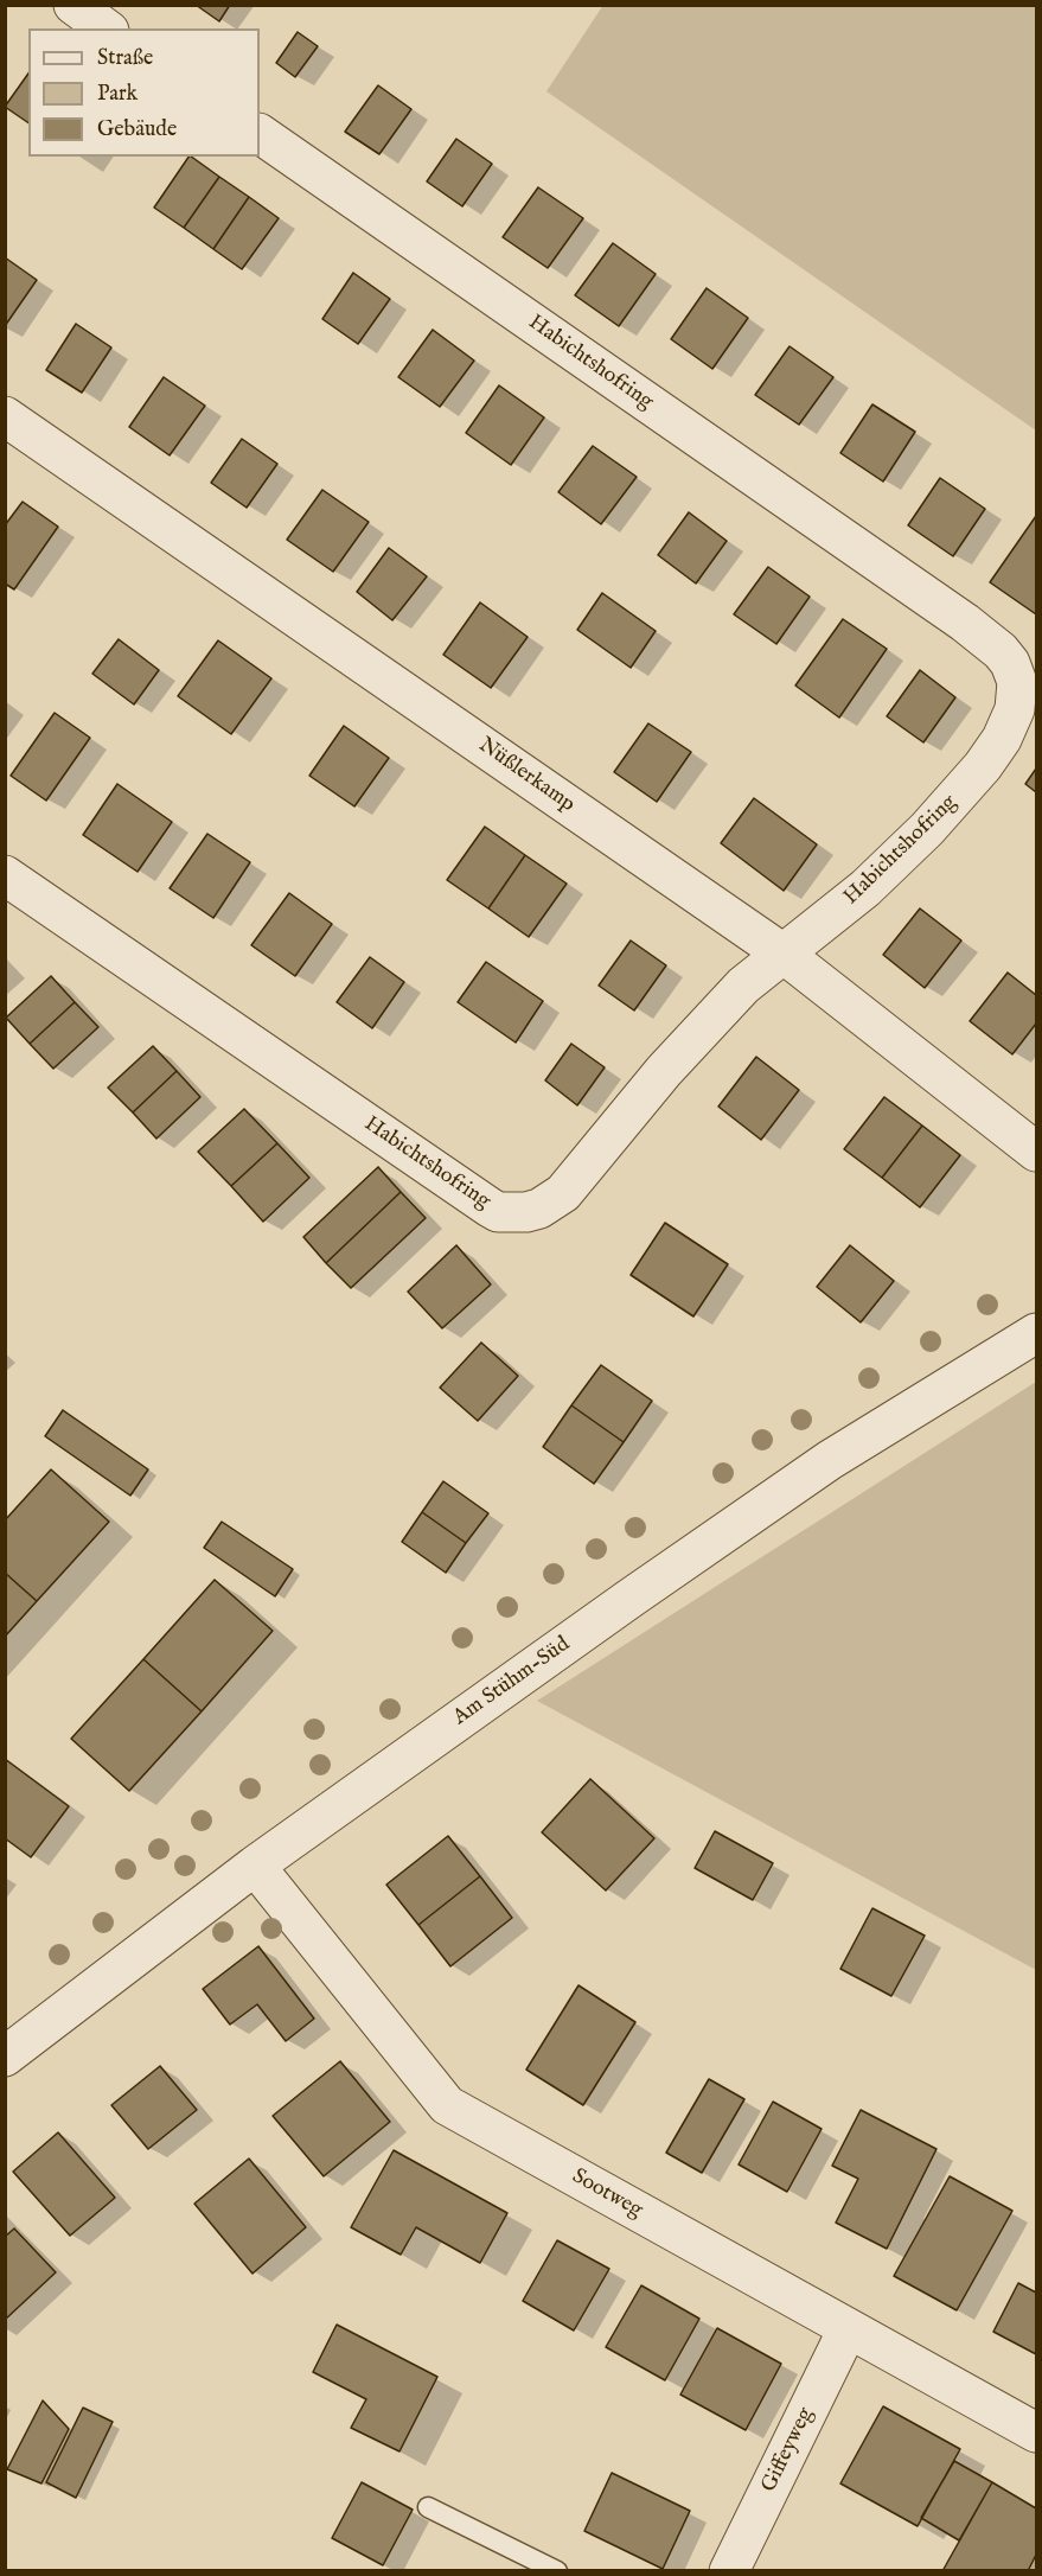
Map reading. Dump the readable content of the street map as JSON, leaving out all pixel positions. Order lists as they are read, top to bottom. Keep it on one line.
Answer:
{"streets":{"street":["Habichtshofring","Nüßlerkamp","Am Stühm-Süd","Sootweg","Giffeyweg"]},"crossings":[["Habichtshofring","Nüßlerkamp"],["Am Stühm-Süd","Sootweg"],["Sootweg","Giffeyweg"]],"legend":["Straße","Park","Gebäude"]}
